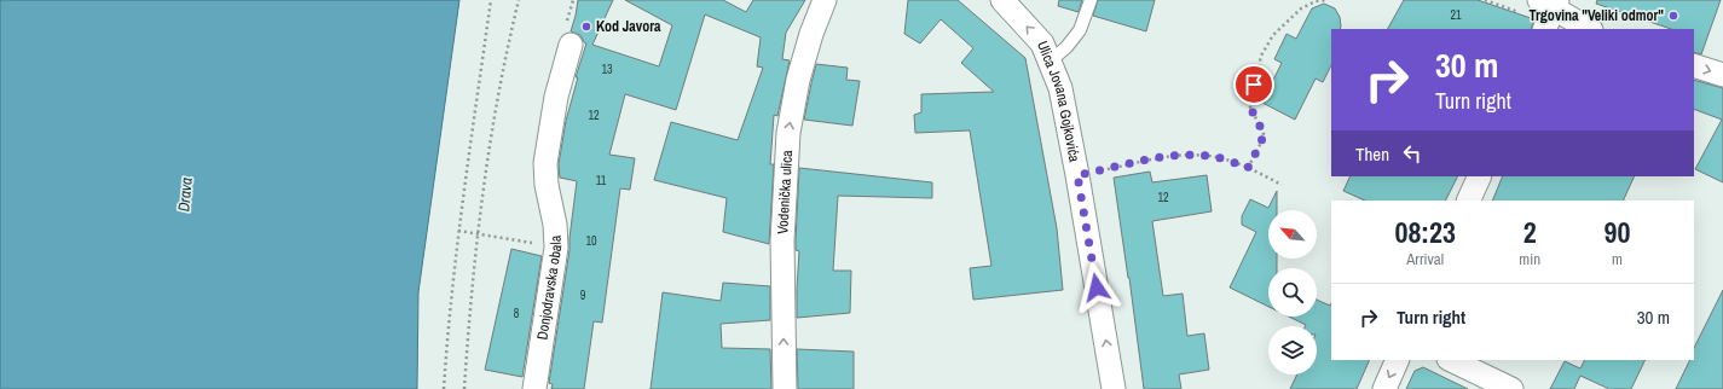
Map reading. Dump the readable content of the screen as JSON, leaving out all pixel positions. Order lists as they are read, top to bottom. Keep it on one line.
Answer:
{"streets":{"street":["Ulica Jovana Gojkovića","Vodenička ulica","Donjodravska obala"]},"one_way":["Ulica Jovana Gojkovića","Vodenička ulica"],"water":["Drava"],"places":["Trgovina \"Veliki odmor\"","Kod Javora"],"house_numbers":["21","13","12","11","12","10","9","8"],"north":"top left","page":{"turn":["30 m","Turn right"],"then":"Then","eta":["08:23","Arrival","2","min","90","m"],"list":[{"name":"Turn right","value":"30 m"}]}}
